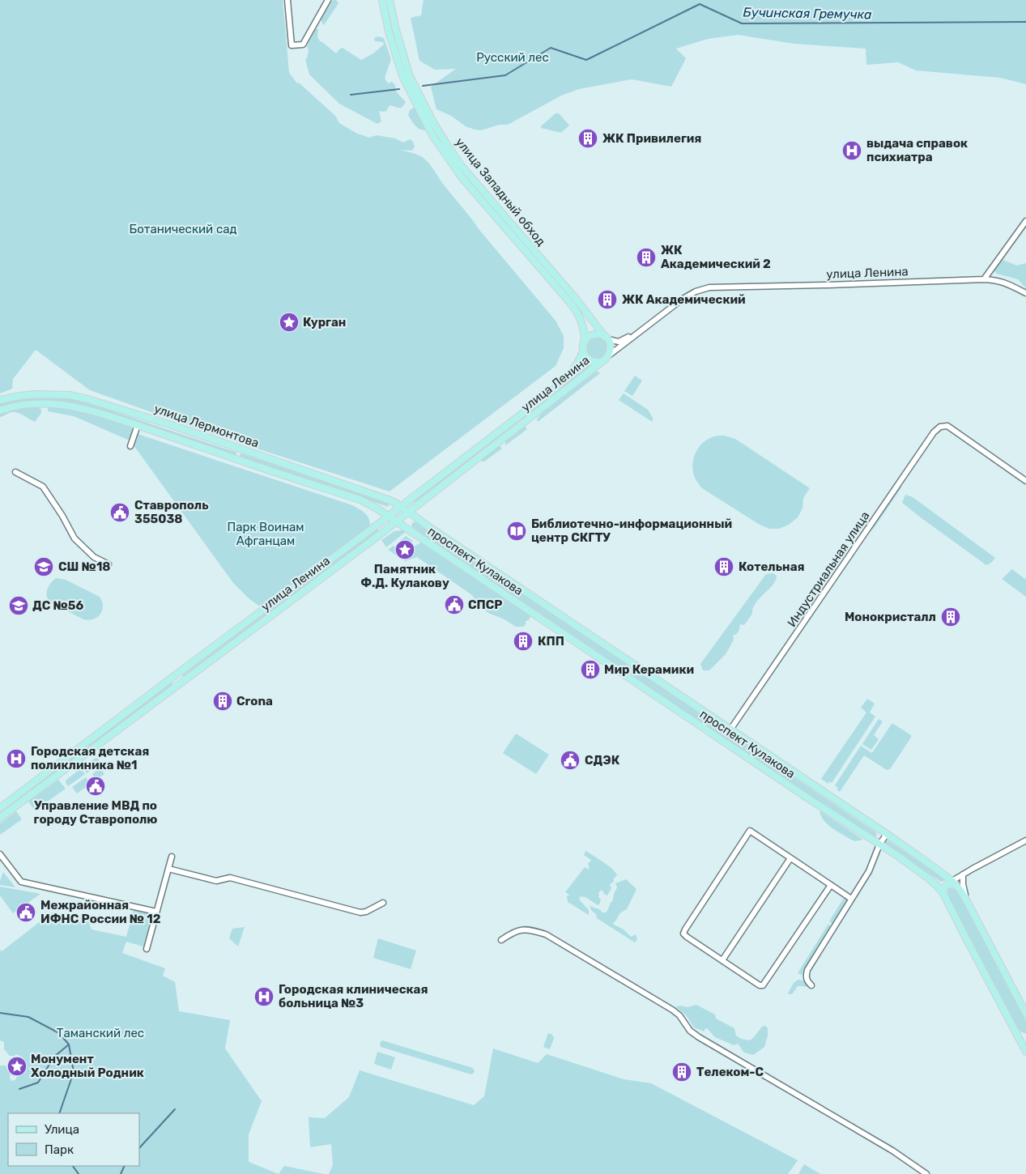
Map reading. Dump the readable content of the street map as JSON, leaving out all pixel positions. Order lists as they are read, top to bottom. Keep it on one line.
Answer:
{"streets":{"main road":["улица Западный обход","улица Ленина","улица Лермонтова","проспект Кулакова"],"street":["Индустриальная улица"]},"crossings":[["улица Западный обход","улица Ленина"],["улица Ленина","улица Лермонтова"],["улица Ленина","проспект Кулакова"],["улица Лермонтова","проспект Кулакова"],["проспект Кулакова","Индустриальная улица"]],"water":["Бучинская Гремучка"],"parks":["Русский лес","Ботанический сад","Парк Воинам Афганцам","Таманский лес"],"places":{"building":["ЖК Привилегия","ЖК Академический 2","ЖК Академический","Котельная","Монокристалл","КПП","Мир Керамики","Crona","Телеком-С"],"hospital":["выдача справок психиатра","Городская детская поликлиника №1","Городская клиническая больница №3"],"place":["Курган","Памятник Ф.Д. Кулакову","Монумент Холодный Родник"],"public building":["Ставрополь 355038","СПСР","СДЭК","Управление МВД по городу Ставрополю","Межрайонная ИФНС России № 12"],"library":["Библиотечно-информационный центр СКГТУ"],"school or university":["СШ №18","ДС №56"]},"legend":["Улица","Парк"]}
